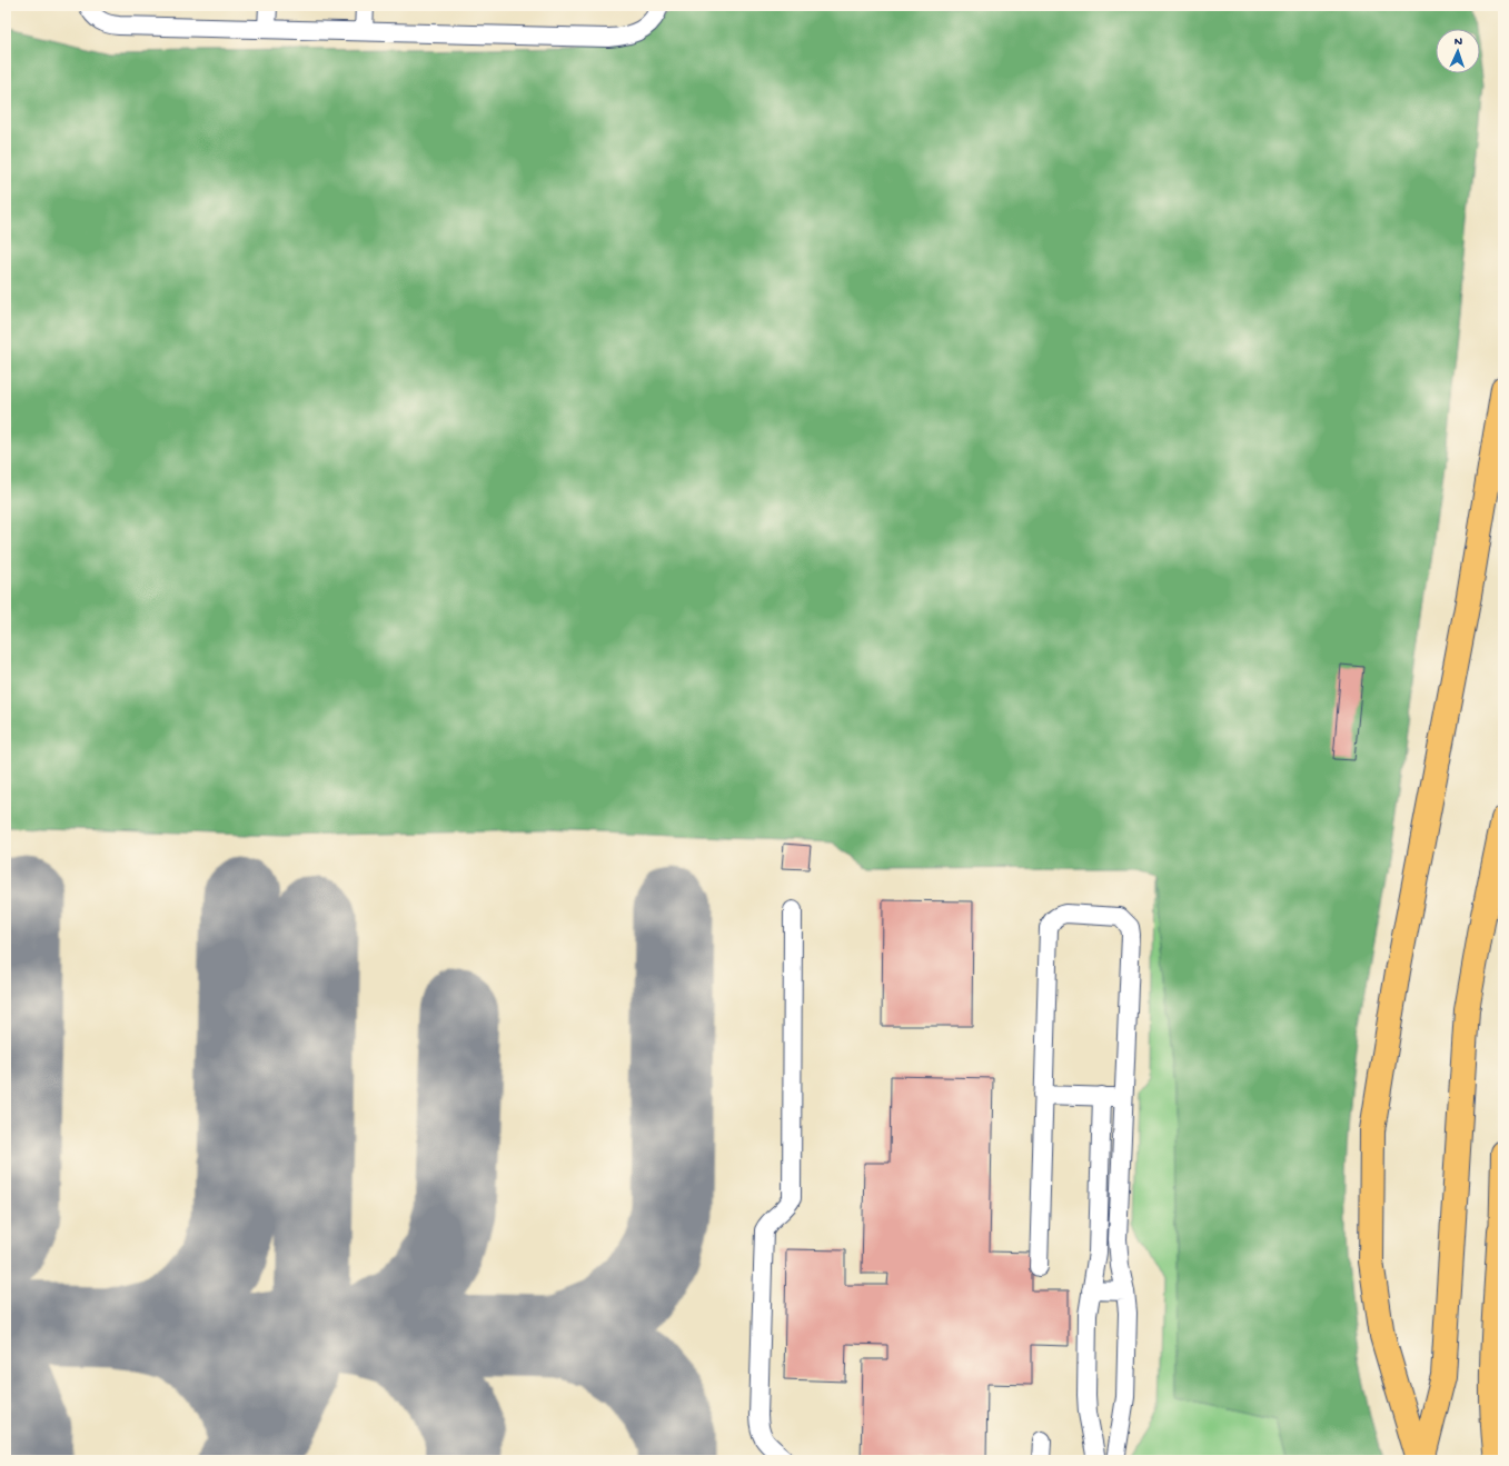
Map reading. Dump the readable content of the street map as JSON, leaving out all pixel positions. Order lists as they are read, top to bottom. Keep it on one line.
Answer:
{"north":"top"}
